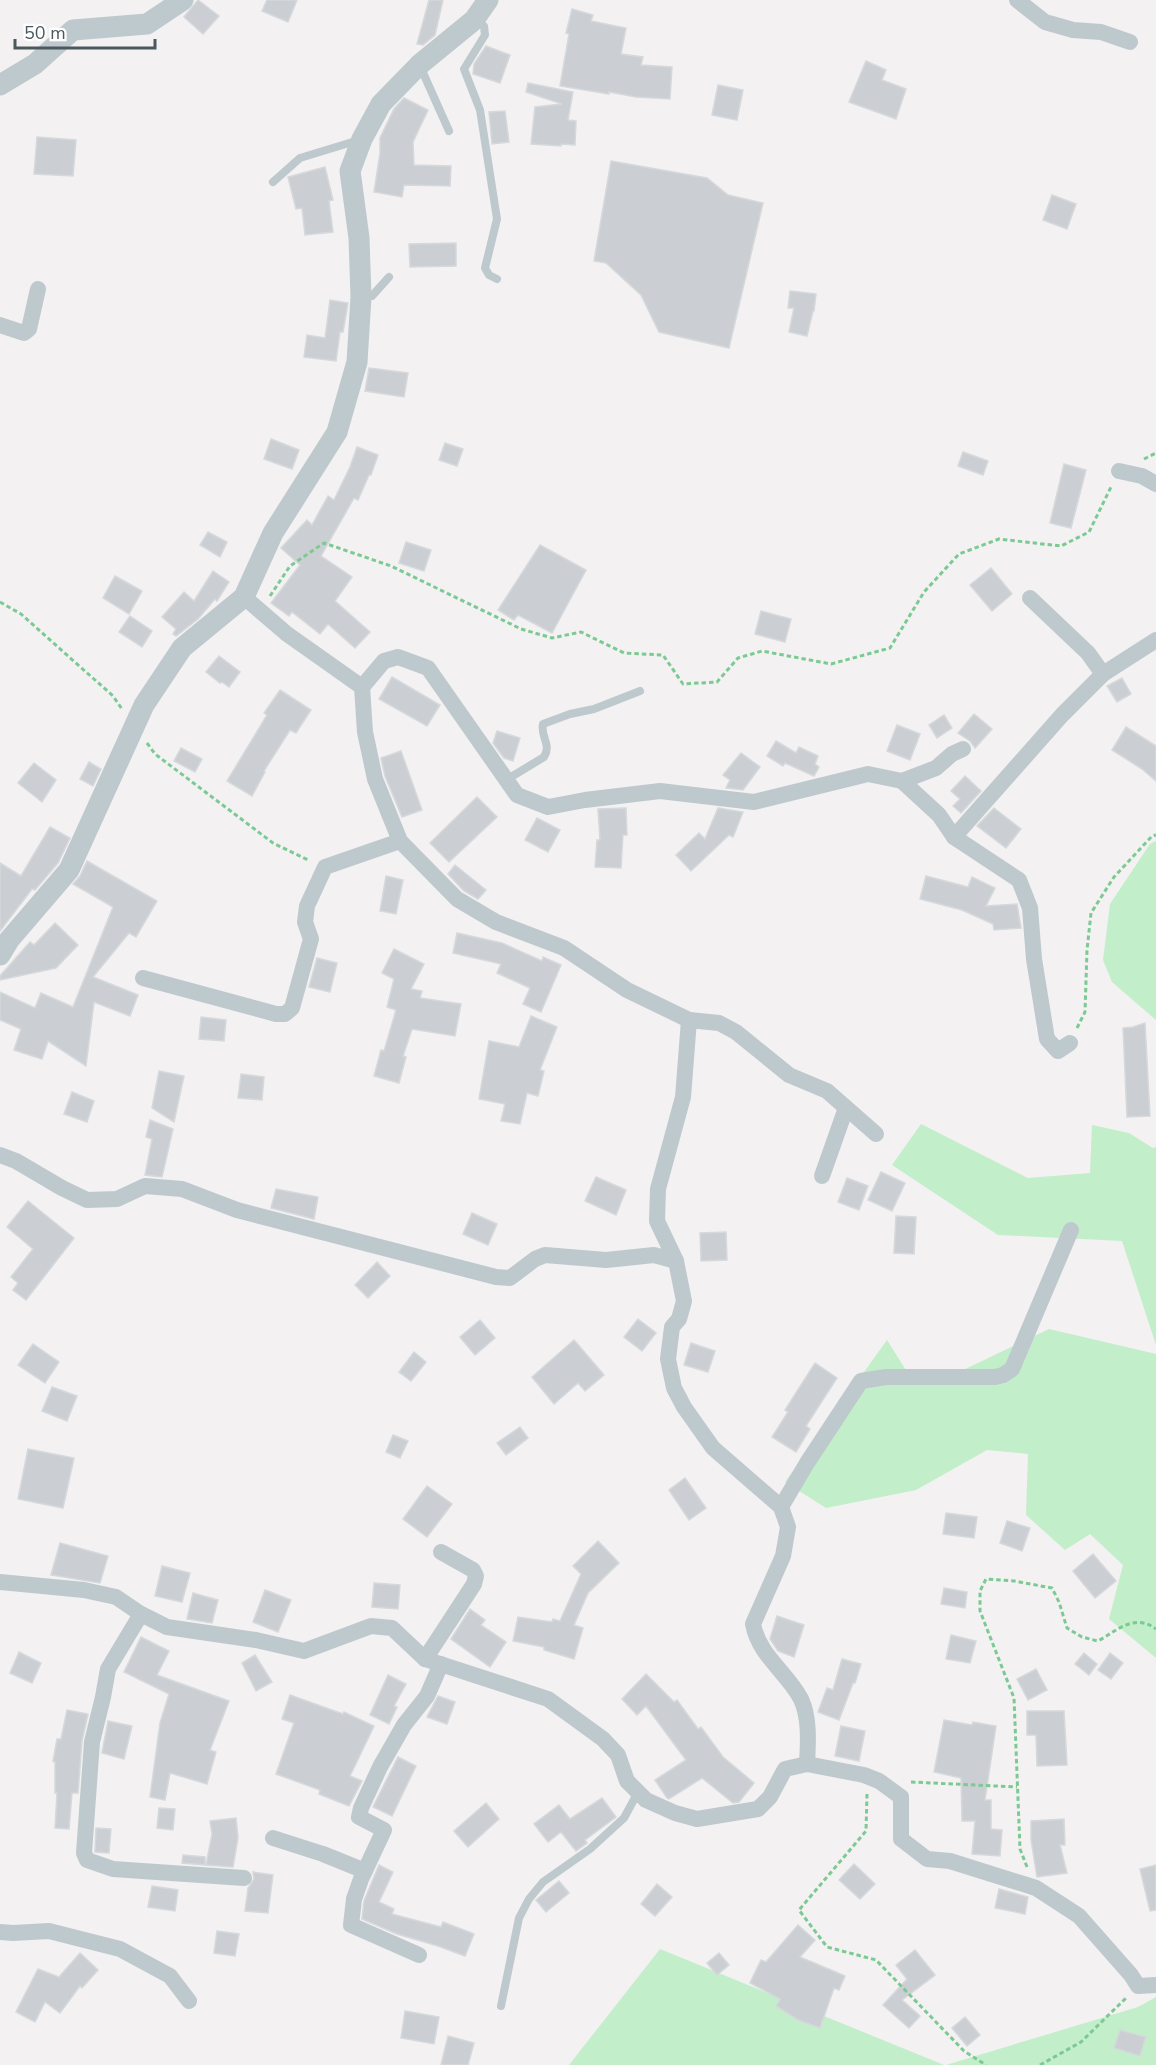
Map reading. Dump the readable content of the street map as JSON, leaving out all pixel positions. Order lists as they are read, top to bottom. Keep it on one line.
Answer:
{"scale_bar":"50 m"}
